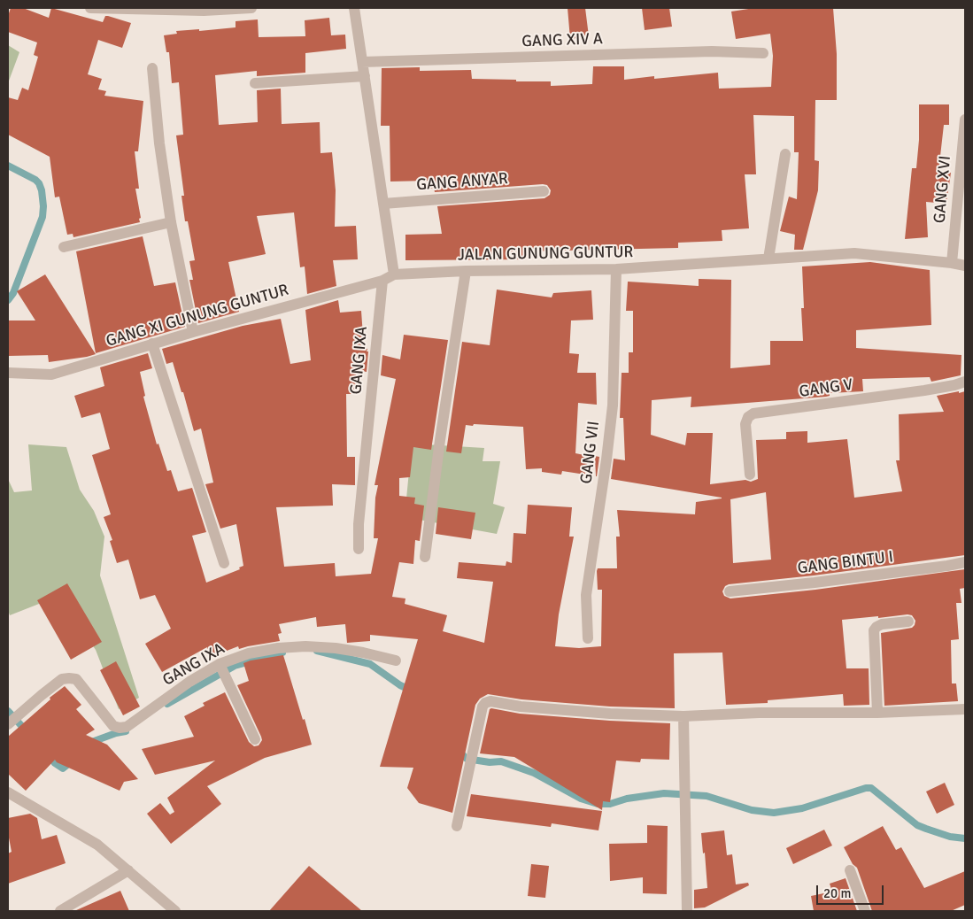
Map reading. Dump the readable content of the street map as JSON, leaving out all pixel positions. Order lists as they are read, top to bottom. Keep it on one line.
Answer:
{"streets":{"street":["GANG XIV A","GANG ANYAR","GANG XVI","JALAN GUNUNG GUNTUR","GANG XI GUNUNG GUNTUR","GANG IXA","GANG V","GANG VII","GANG BINTU I"]},"crossings":[["GANG XVI","JALAN GUNUNG GUNTUR"],["JALAN GUNUNG GUNTUR","GANG XI GUNUNG GUNTUR"],["JALAN GUNUNG GUNTUR","GANG VII"],["GANG XI GUNUNG GUNTUR","GANG IXA"]],"scale_bar":"20 m"}
